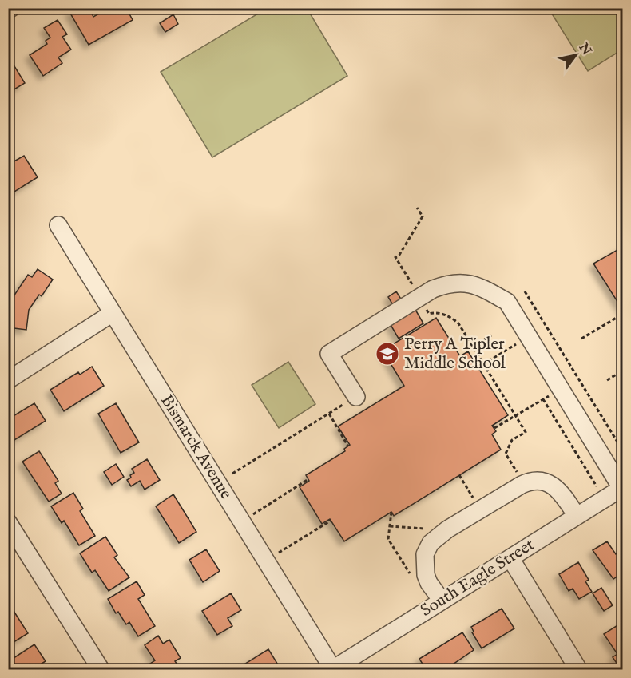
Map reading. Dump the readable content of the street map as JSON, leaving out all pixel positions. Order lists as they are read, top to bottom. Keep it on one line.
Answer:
{"streets":{"street":["Bismarck Avenue","South Eagle Street"]},"crossings":[["Bismarck Avenue","South Eagle Street"]],"places":{"school or university":["Perry A Tipler Middle School"]},"north":"top right"}
